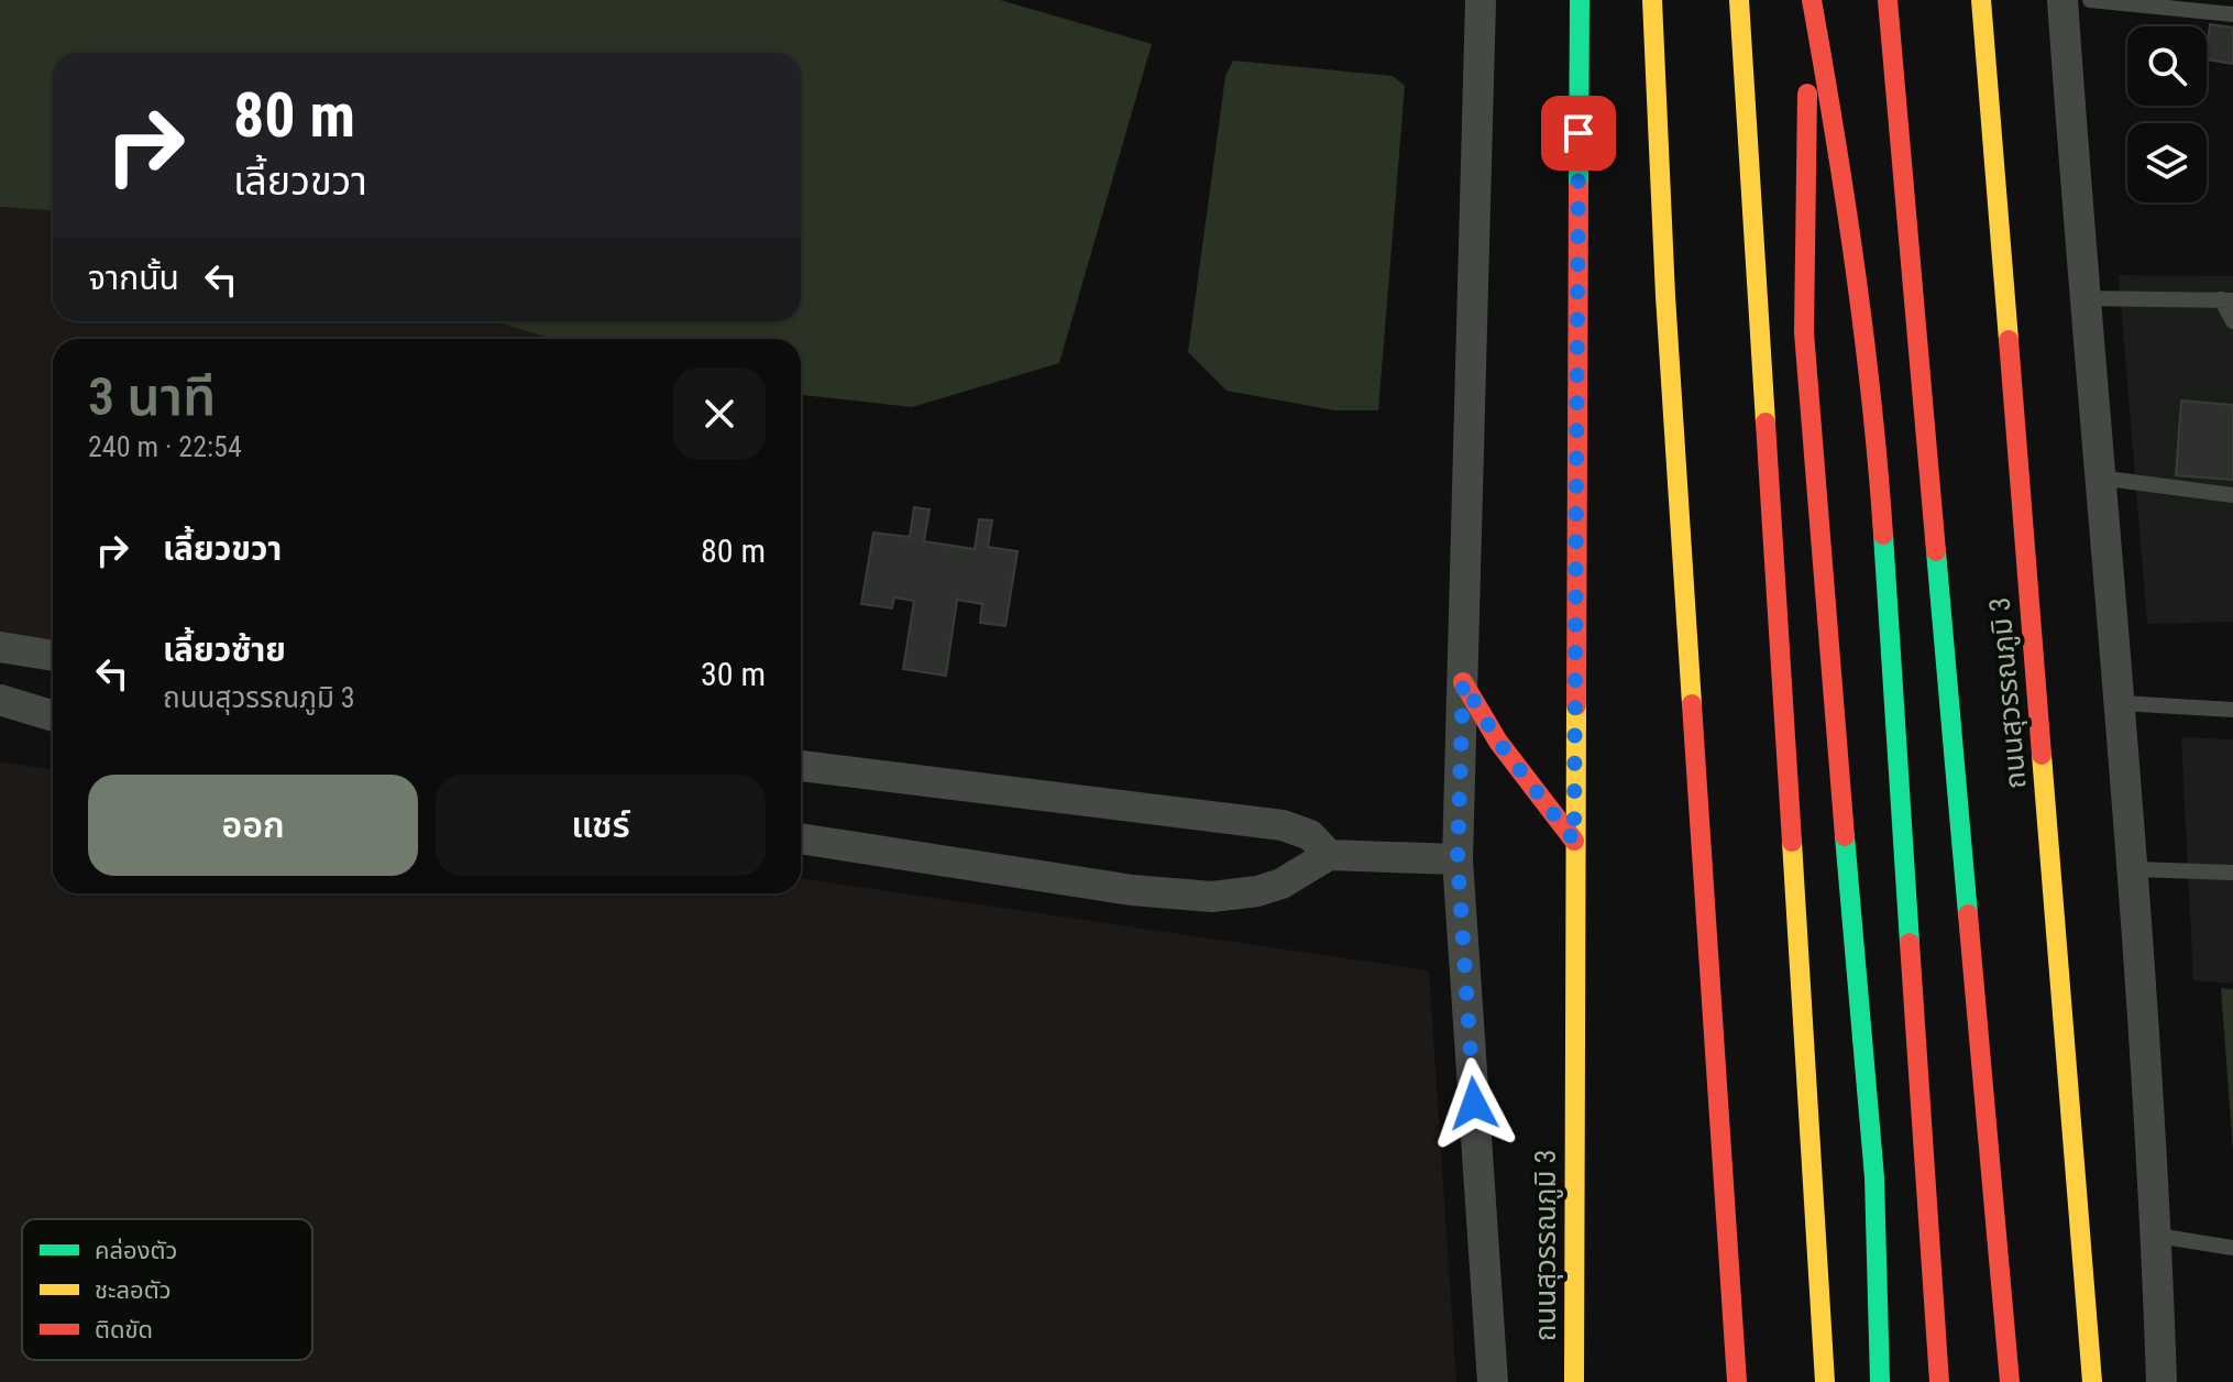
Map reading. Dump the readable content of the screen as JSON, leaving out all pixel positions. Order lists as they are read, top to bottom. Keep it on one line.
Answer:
{"streets":{"main road":["ถนนสุวรรณภูมิ 3"]},"legend":["คล่องตัว","ชะลอตัว","ติดขัด"],"page":{"turn":["80 m","เลี้ยวขวา"],"then":"จากนั้น","heading":["3 นาที","240 m · 22:54"],"list":[{"name":"เลี้ยวขวา","value":"80 m"},{"name":"เลี้ยวซ้าย","note":"ถนนสุวรรณภูมิ 3","value":"30 m"}],"buttons":["ออก","แชร์"]}}
